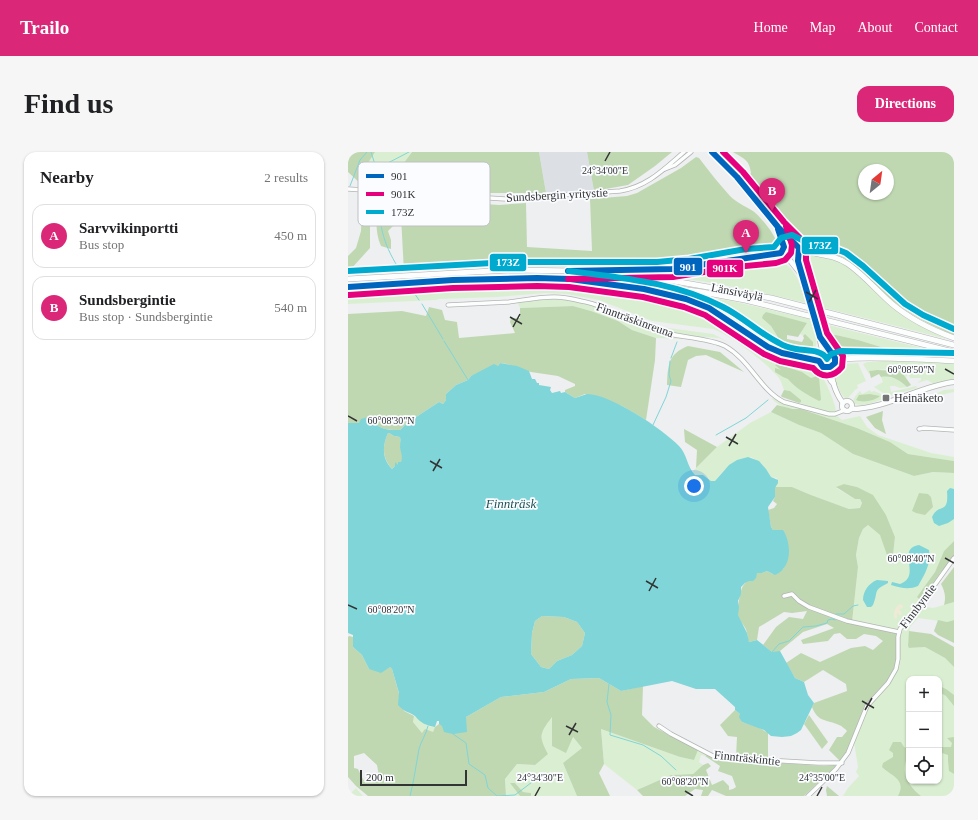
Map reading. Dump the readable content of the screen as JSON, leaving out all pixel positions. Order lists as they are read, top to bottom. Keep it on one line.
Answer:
{"streets":{"highway":["Länsiväylä"],"street":["Sundsbergin yritystie","Finnträskinreuna","Finnbyntie","Finnträskintie"]},"crossings":[["Finnbyntie","Finnträskintie"]],"water":["Finnträsk"],"places":{"transit":["Heinäketo"]},"lines":["transit line 901","transit line 901K","transit line 173Z"],"legend":["901","901K","173Z"],"scale_bar":"200 m","north":"top right","page":{"header":"Trailo","nav":["Home","Map","About","Contact"],"buttons":"Directions","title":"Find us","heading":["Nearby","2 results"],"pins":["B","A"],"list":[{"mark":"A","name":"Sarvvikinportti","note":"Bus stop","value":"450 m"},{"mark":"B","name":"Sundsbergintie","note":"Bus stop · Sundsbergintie","value":"540 m"}],"map_buttons":["+","−"],"scale":"200 m"},"coordinates":["24°34'00\"E","60°08'50\"N","60°08'30\"N","60°08'40\"N","60°08'20\"N","24°34'30\"E","24°35'00\"E"]}
